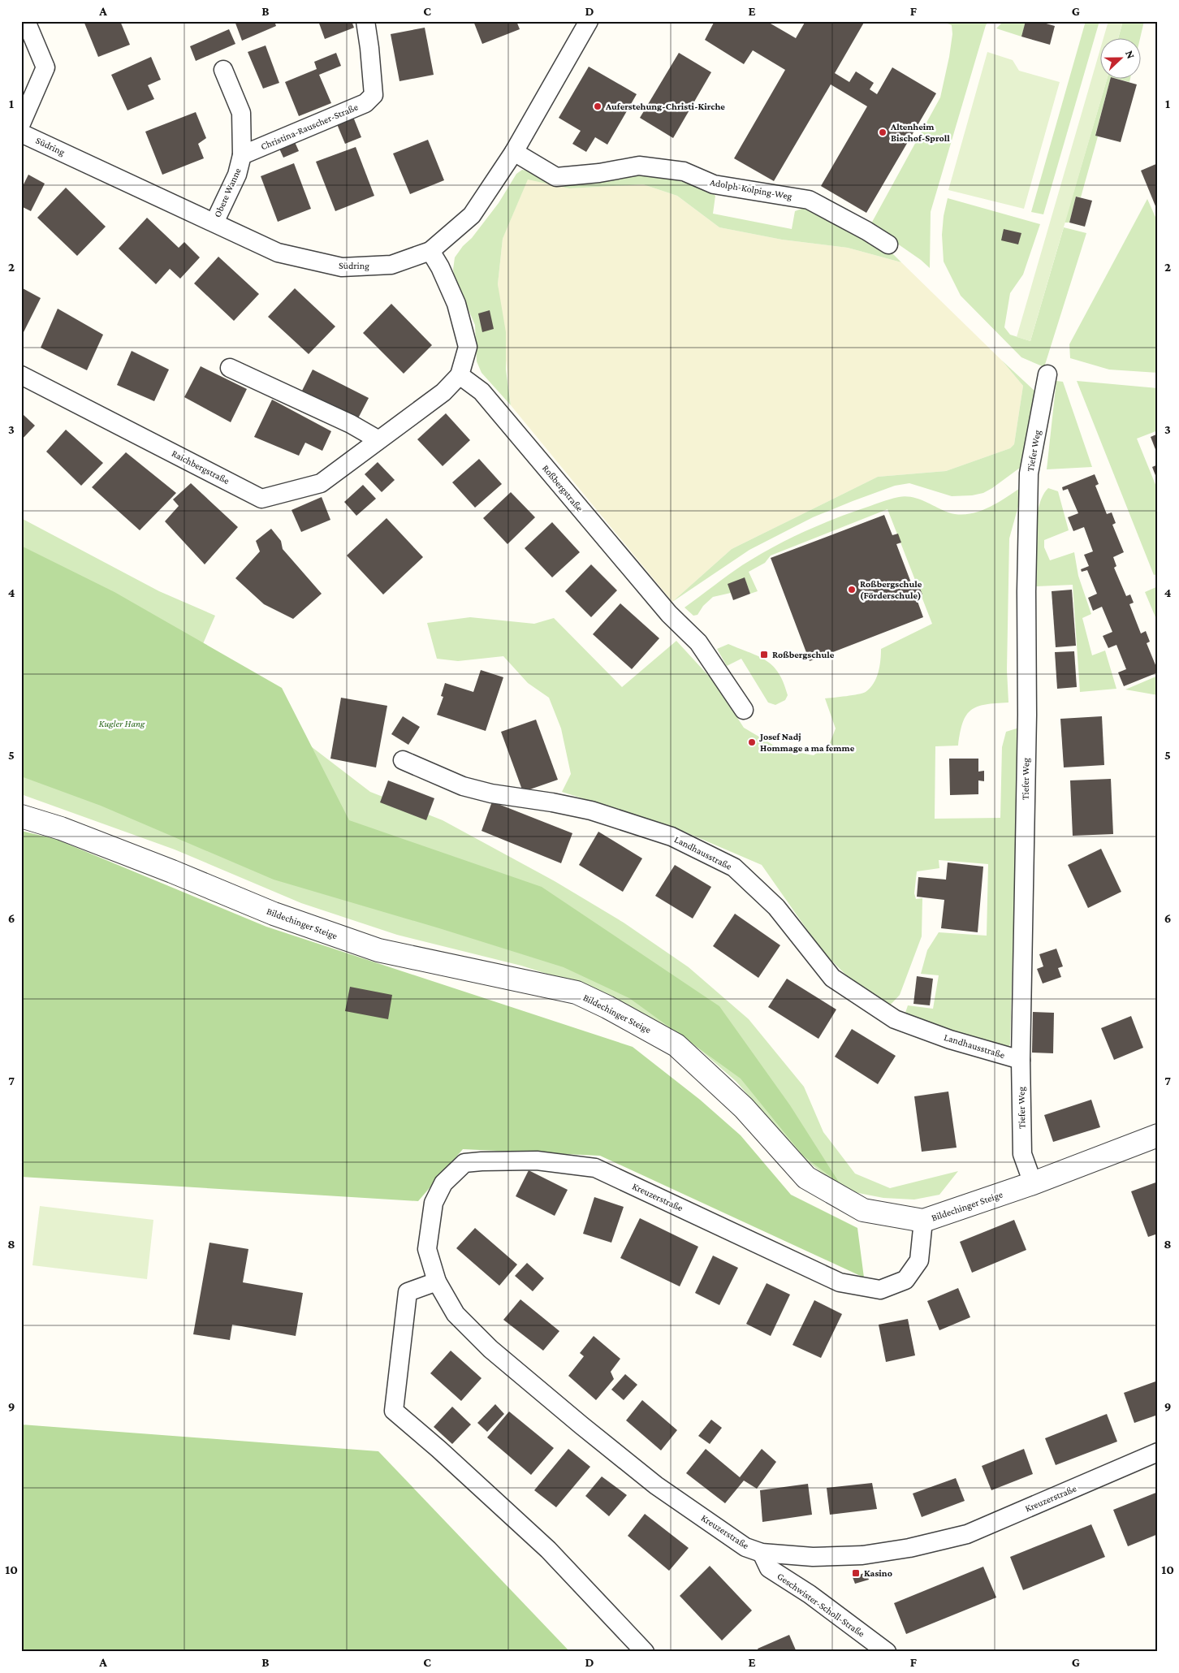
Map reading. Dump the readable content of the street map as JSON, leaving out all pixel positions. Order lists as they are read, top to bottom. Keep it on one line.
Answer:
{"streets":{"street":["Christina-Rauscher-Straße","Südring","Adolph-Kolping-Weg","Obere Wanne","Tiefer Weg","Raichbergstraße","Roßbergstraße","Landhausstraße","Bildechinger Steige","Kreuzerstraße","Geschwister-Scholl-Straße"]},"crossings":[["Christina-Rauscher-Straße","Obere Wanne"],["Südring","Adolph-Kolping-Weg"],["Südring","Obere Wanne"],["Tiefer Weg","Landhausstraße"],["Tiefer Weg","Bildechinger Steige"],["Raichbergstraße","Roßbergstraße"],["Bildechinger Steige","Kreuzerstraße"],["Kreuzerstraße","Geschwister-Scholl-Straße"]],"parks":["Kugler Hang"],"places":{"other":["Auferstehung-Christi-Kirche","Altenheim Bischof-Sproll","Roßbergschule (Förderschule)","Josef Nadj Hommage a ma femme"],"transit":["Roßbergschule","Kasino"]},"north":"right","grid":{"columns":["A","B","C","D","E","F","G"],"rows":["1","2","3","4","5","6","7","8","9","10"]}}
